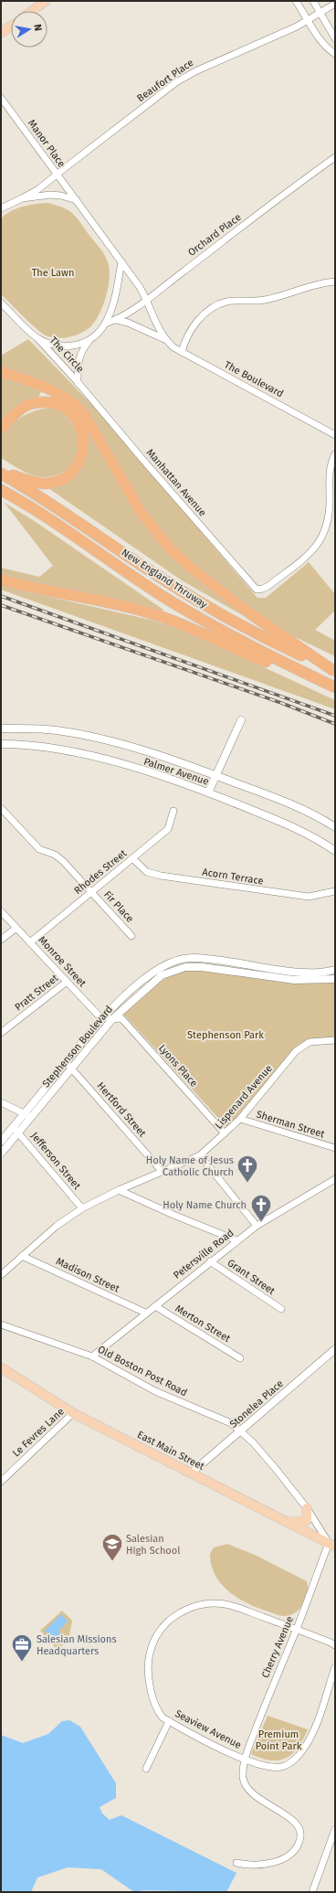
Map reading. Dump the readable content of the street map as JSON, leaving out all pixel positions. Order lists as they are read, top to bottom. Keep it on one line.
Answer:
{"streets":{"highway":["New England Thruway"],"main road":["East Main Street"],"street":["Beaufort Place","Manor Place","Orchard Place","The Circle","The Boulevard","Manhattan Avenue","Palmer Avenue","Rhodes Street","Acorn Terrace","Fir Place","Monroe Street","Pratt Street","Stephenson Boulevard","Lyons Place","Lispenard Avenue","Hertford Street","Sherman Street","Jefferson Street","Petersville Road","Madison Street","Grant Street","Merton Street","Old Boston Post Road","Stonelea Place","Le Fevres Lane","Cherry Avenue","Seaview Avenue"]},"crossings":[["Beaufort Place","Manor Place"],["Manor Place","The Boulevard"],["Orchard Place","The Circle"],["Orchard Place","The Boulevard"],["The Circle","The Boulevard"],["The Circle","Manhattan Avenue"],["Rhodes Street","Acorn Terrace"],["Rhodes Street","Fir Place"],["Rhodes Street","Monroe Street"],["Monroe Street","Pratt Street"],["Monroe Street","Stephenson Boulevard"],["Monroe Street","Lyons Place"],["Stephenson Boulevard","Lyons Place"],["Stephenson Boulevard","Hertford Street"],["Stephenson Boulevard","Jefferson Street"],["Lyons Place","Lispenard Avenue"],["Lispenard Avenue","Hertford Street"],["Lispenard Avenue","Sherman Street"],["Lispenard Avenue","Jefferson Street"],["Lispenard Avenue","Madison Street"],["Petersville Road","Madison Street"],["Petersville Road","Grant Street"],["Petersville Road","Merton Street"],["Petersville Road","Old Boston Post Road"],["Old Boston Post Road","Stonelea Place"],["Old Boston Post Road","East Main Street"],["Old Boston Post Road","Cherry Avenue"],["Stonelea Place","East Main Street"],["Le Fevres Lane","East Main Street"],["East Main Street","Cherry Avenue"],["Cherry Avenue","Seaview Avenue"]],"parks":["The Lawn","Stephenson Park","Premium Point Park"],"places":{"church":["Holy Name of Jesus Catholic Church","Holy Name Church"],"school or university":["Salesian High School"],"office":["Salesian Missions Headquarters"]},"north":"right"}
